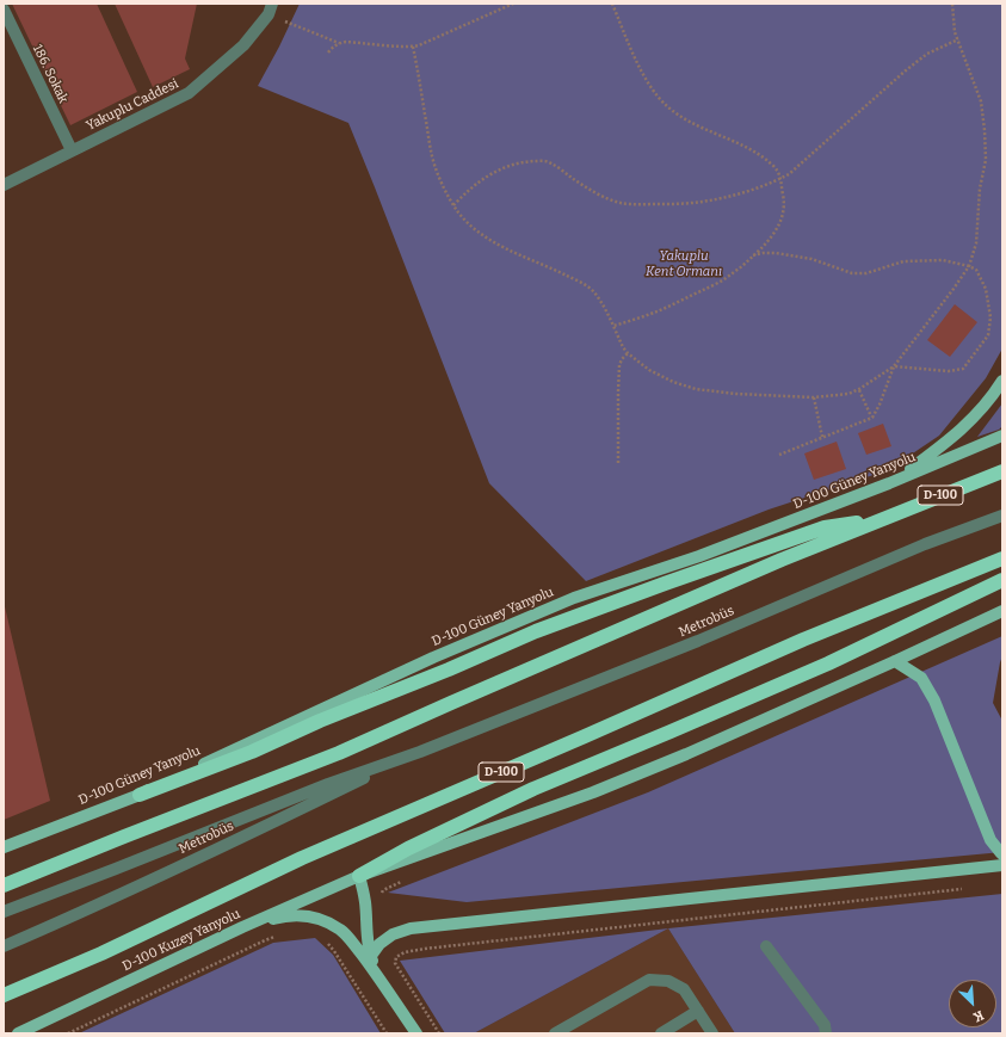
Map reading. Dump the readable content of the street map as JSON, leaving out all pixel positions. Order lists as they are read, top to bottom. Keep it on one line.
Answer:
{"streets":{"highway":["D-100"],"main road":["D-100 Güney Yanyolu","D-100 Kuzey Yanyolu"],"street":["186. Sokak","Yakuplu Caddesi","Metrobüs"]},"crossings":[["186. Sokak","Yakuplu Caddesi"]],"parks":["Yakuplu Kent Ormanı"],"north":"bottom right"}
